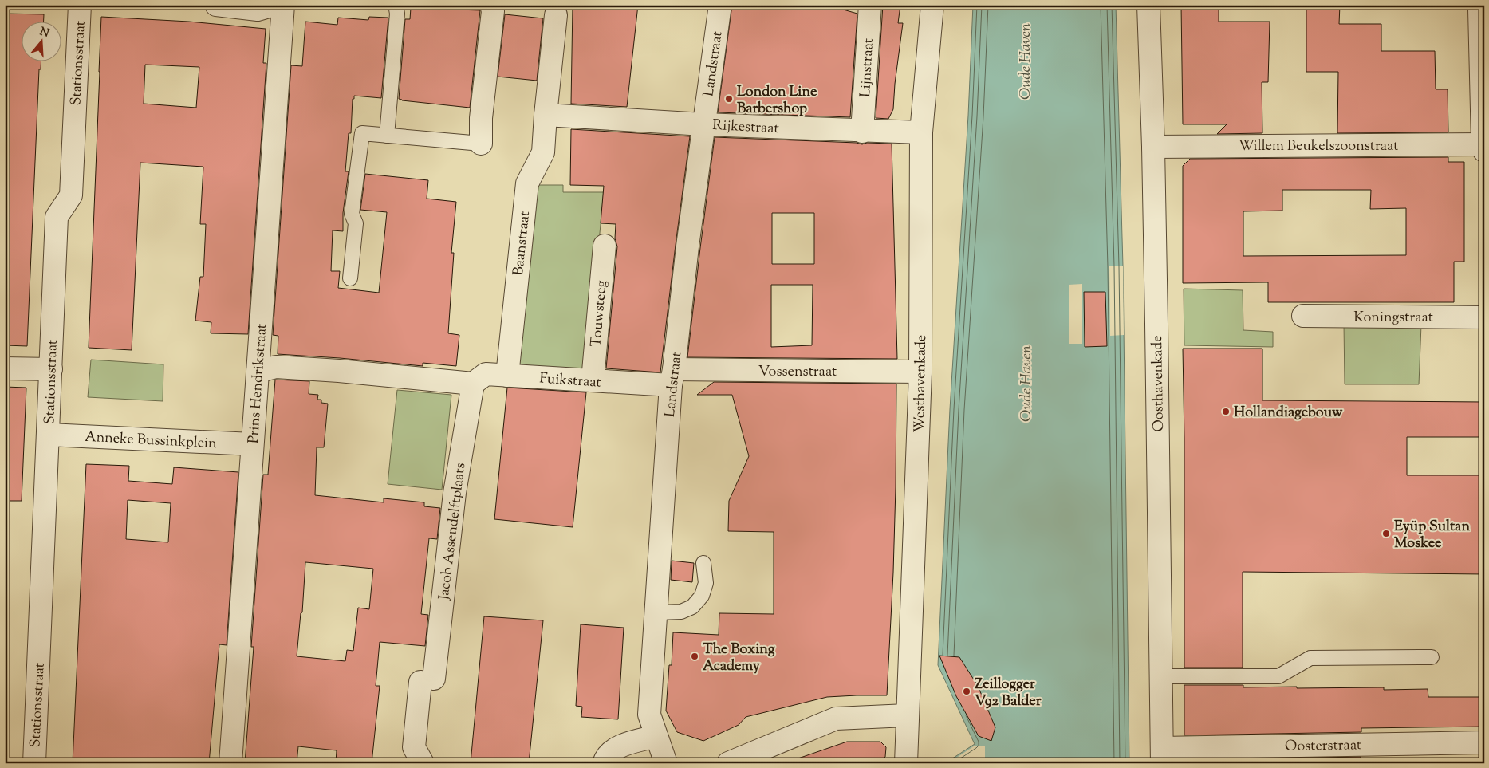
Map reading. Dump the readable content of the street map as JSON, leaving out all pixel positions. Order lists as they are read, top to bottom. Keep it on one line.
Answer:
{"streets":{"street":["Stationsstraat","Landstraat","Lijnstraat","Rijkestraat","Willem Beukelszoonstraat","Baanstraat","Touwsteeg","Koningstraat","Vossenstraat","Fuikstraat","Prins Hendrikstraat","Westhavenkade","Oosthavenkade","Anneke Bussinkplein","Jacob Assendelftplaats","Oosterstraat"]},"crossings":[["Stationsstraat","Anneke Bussinkplein"],["Landstraat","Rijkestraat"],["Landstraat","Vossenstraat"],["Landstraat","Fuikstraat"],["Lijnstraat","Rijkestraat"],["Rijkestraat","Baanstraat"],["Rijkestraat","Westhavenkade"],["Willem Beukelszoonstraat","Oosthavenkade"],["Baanstraat","Fuikstraat"],["Touwsteeg","Fuikstraat"],["Vossenstraat","Fuikstraat"],["Vossenstraat","Westhavenkade"],["Fuikstraat","Jacob Assendelftplaats"],["Prins Hendrikstraat","Anneke Bussinkplein"],["Oosthavenkade","Oosterstraat"]],"water":["Oude Haven"],"places":["London Line Barbershop","Hollandiagebouw","Eyüp Sultan Moskee","The Boxing Academy","Zeillogger V92 Balder"],"north":"top"}
